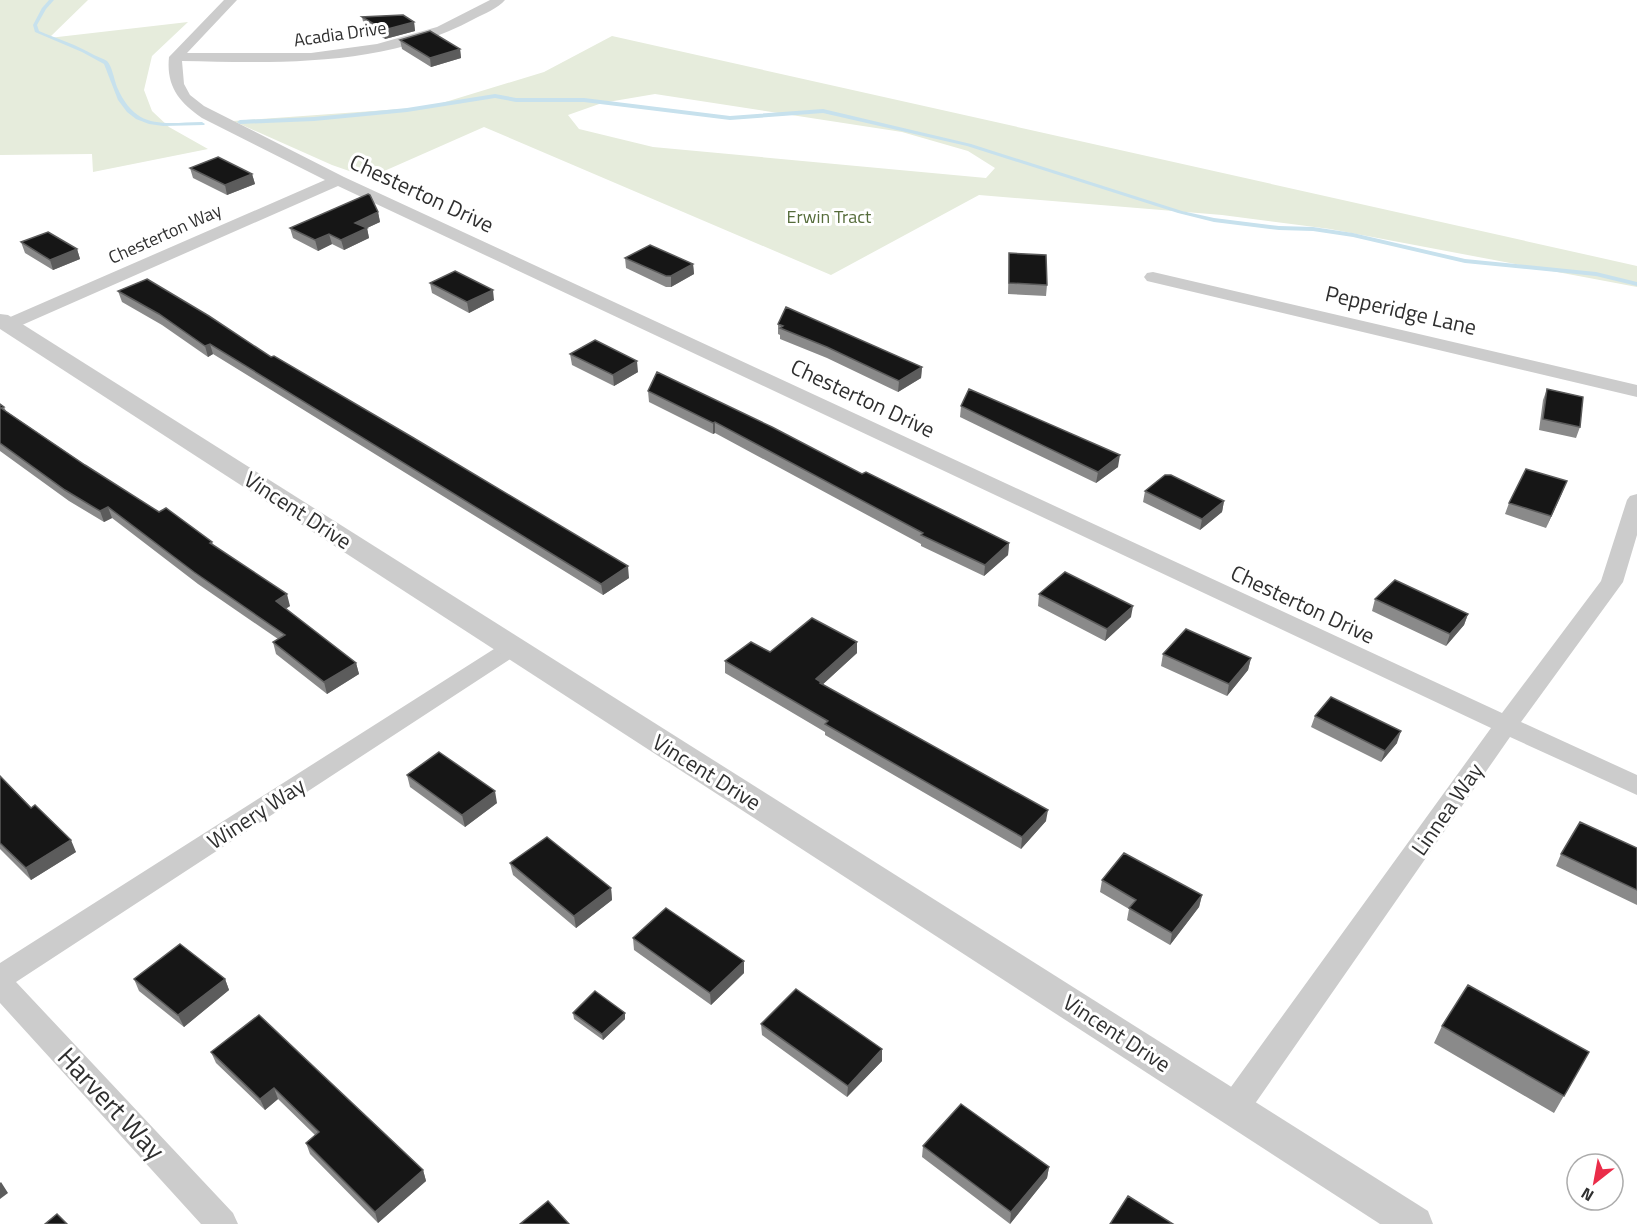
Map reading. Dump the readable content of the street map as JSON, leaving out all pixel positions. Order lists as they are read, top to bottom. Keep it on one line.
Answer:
{"streets":{"street":["Acadia Drive","Chesterton Drive","Chesterton Way","Pepperidge Lane","Vincent Drive","Linnea Way","Winery Way","Harvert Way"]},"crossings":[["Acadia Drive","Chesterton Drive"],["Chesterton Drive","Chesterton Way"],["Chesterton Drive","Linnea Way"],["Chesterton Way","Vincent Drive"],["Vincent Drive","Linnea Way"],["Vincent Drive","Winery Way"]],"parks":["Erwin Tract"],"north":"bottom left"}
